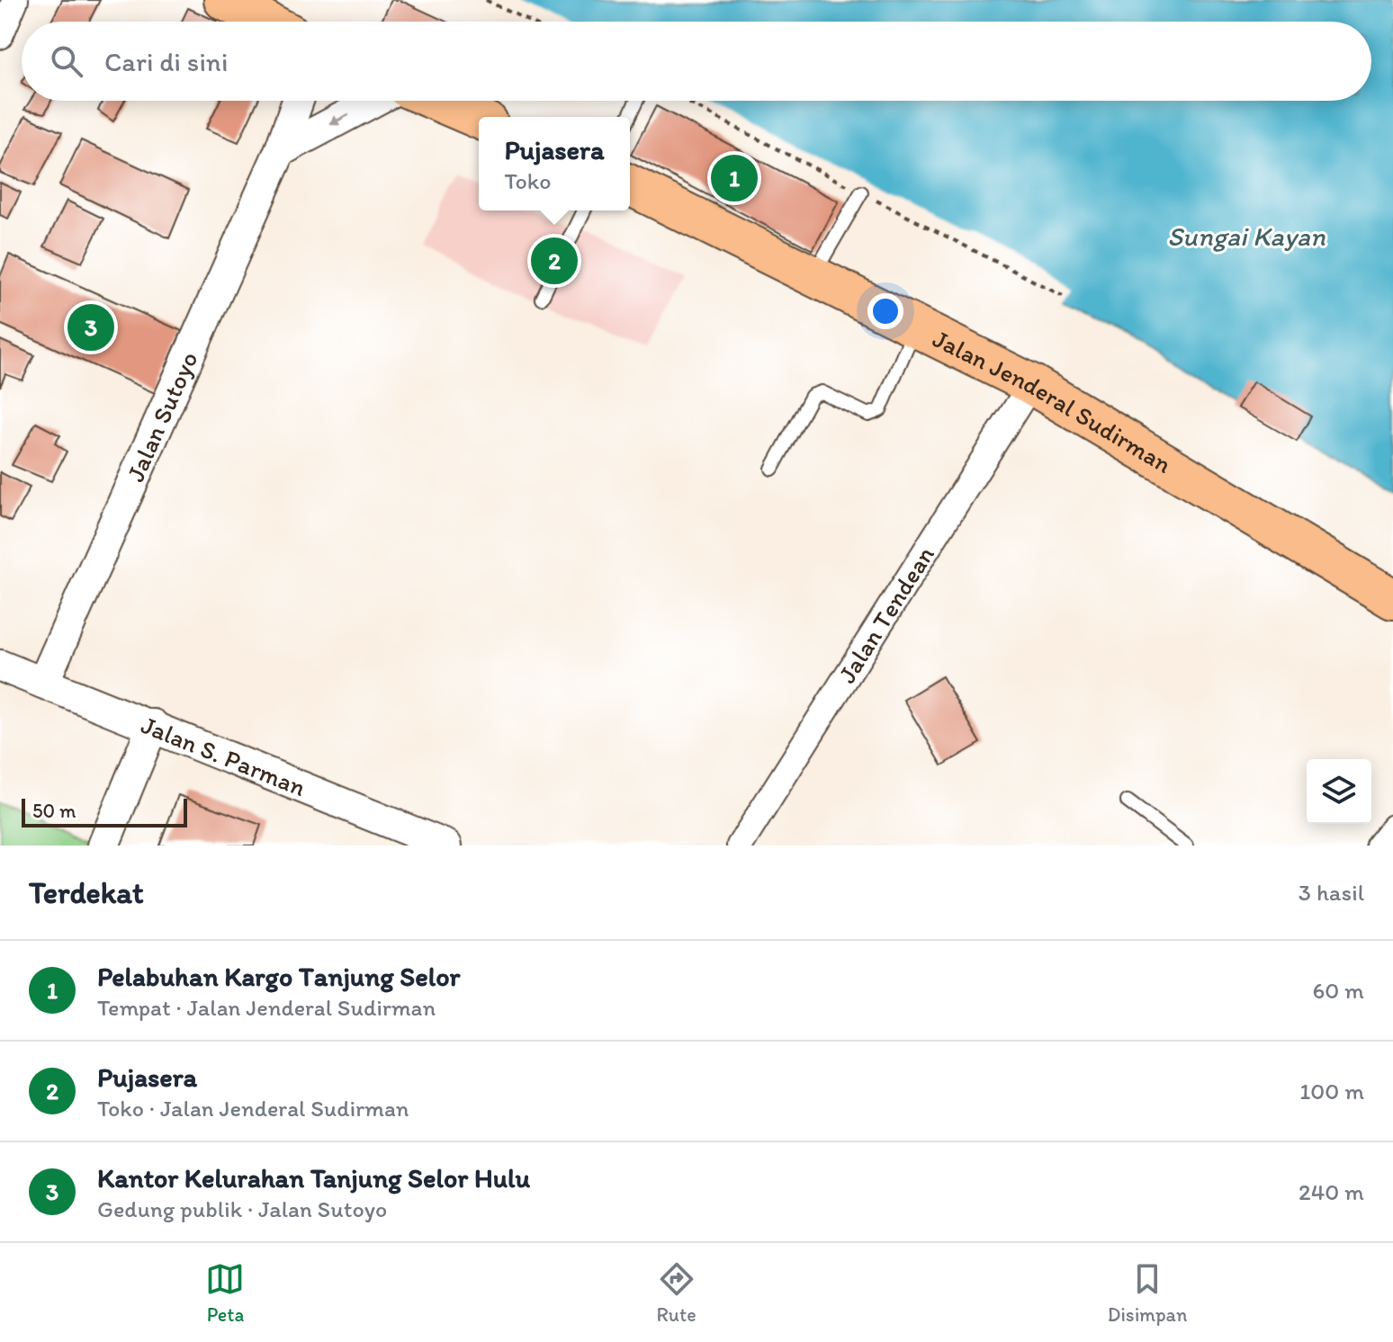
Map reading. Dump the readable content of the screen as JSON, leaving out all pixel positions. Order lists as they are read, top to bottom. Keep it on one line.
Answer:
{"streets":{"highway":["Jalan Jenderal Sudirman"],"street":["Jalan Sutoyo","Jalan Tendean","Jalan S. Parman"]},"crossings":[["Jalan Jenderal Sudirman","Jalan Tendean"],["Jalan Sutoyo","Jalan S. Parman"]],"water":["Sungai Kayan"],"scale_bar":"50 m","page":{"search":"Cari di sini","popup":["Pujasera","Toko"],"pins":["1","2","3"],"scale":"50 m","heading":["Terdekat","3 hasil"],"list":[{"mark":"1","name":"Pelabuhan Kargo Tanjung Selor","note":"Tempat · Jalan Jenderal Sudirman","value":"60 m"},{"mark":"2","name":"Pujasera","note":"Toko · Jalan Jenderal Sudirman","value":"100 m"},{"mark":"3","name":"Kantor Kelurahan Tanjung Selor Hulu","note":"Gedung publik · Jalan Sutoyo","value":"240 m"}],"nav":["Peta","Rute","Disimpan"]}}
